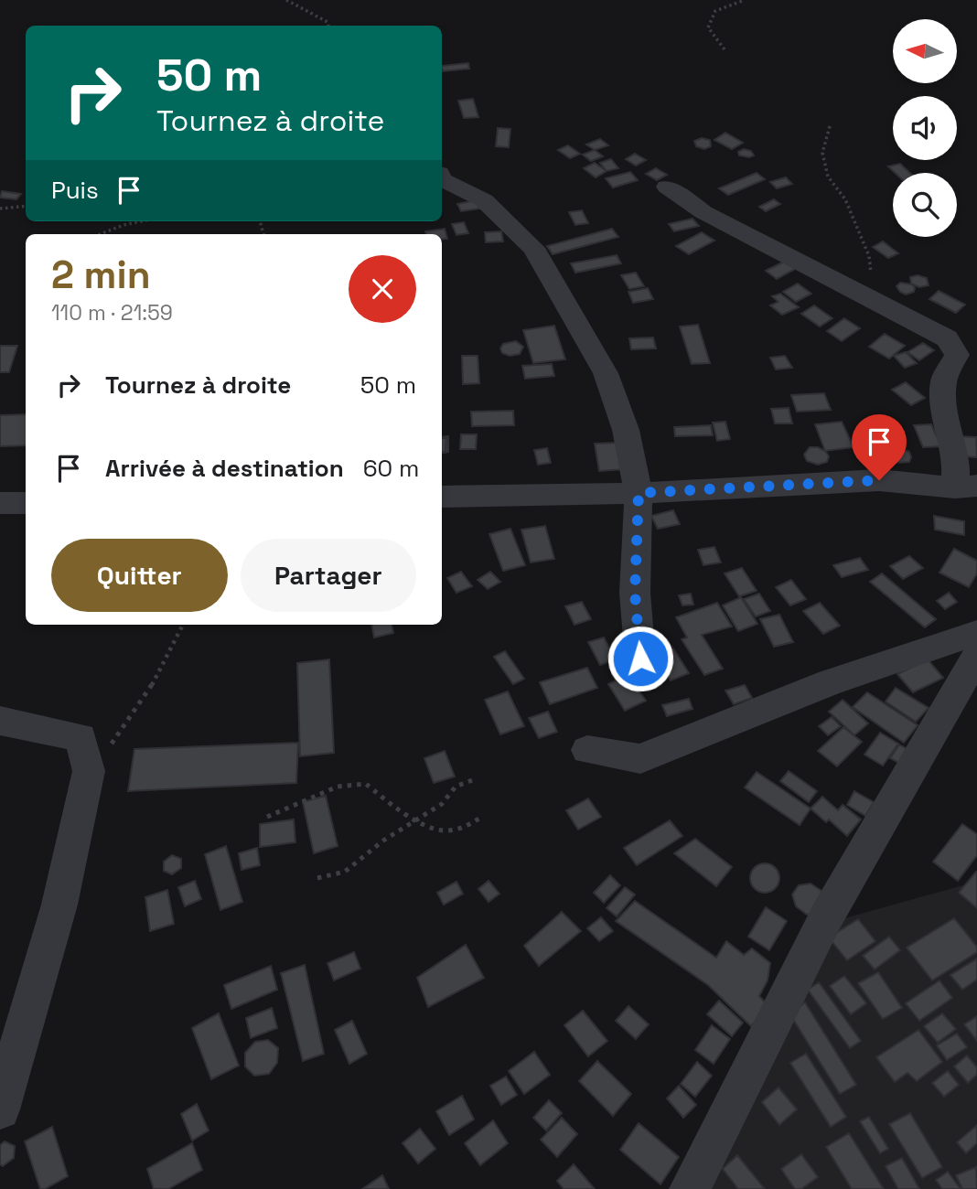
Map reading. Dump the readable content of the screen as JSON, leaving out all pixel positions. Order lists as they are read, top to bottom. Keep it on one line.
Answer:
{"north":"left","page":{"turn":["50 m","Tournez à droite"],"then":"Puis","heading":["2 min","110 m · 21:59"],"list":[{"name":"Tournez à droite","value":"50 m"},{"name":"Arrivée à destination","value":"60 m"}],"buttons":["Quitter","Partager"]}}
